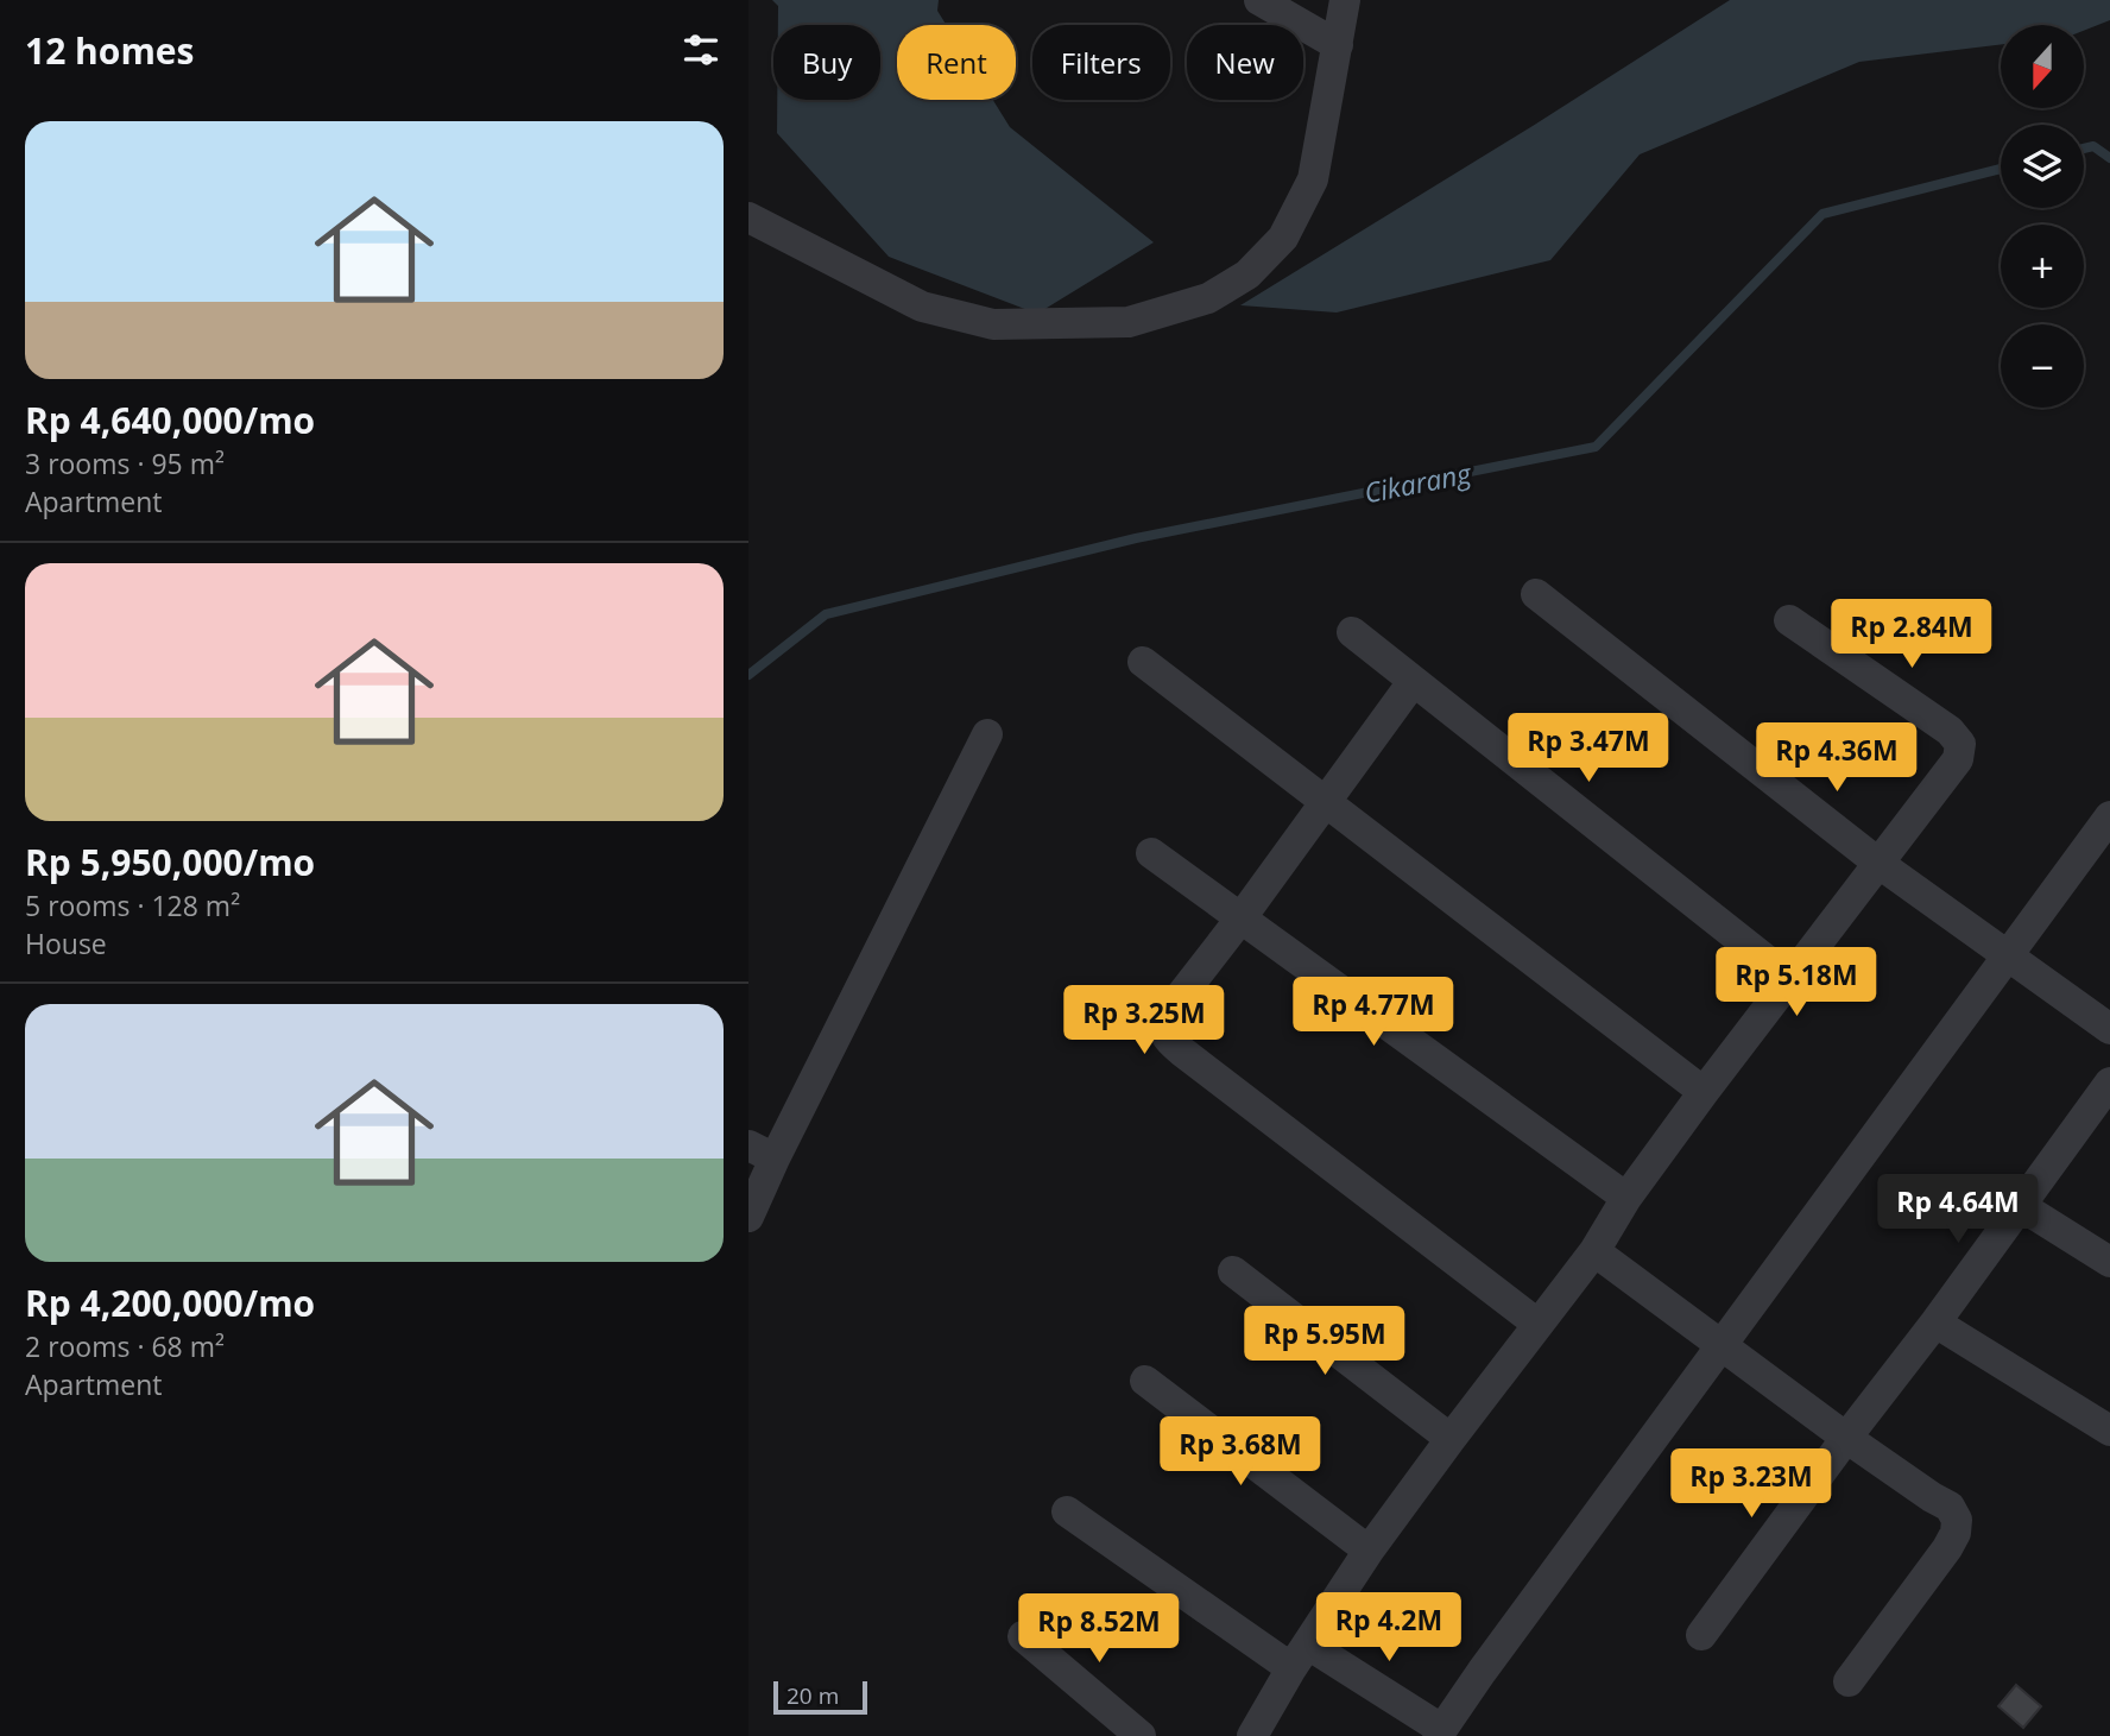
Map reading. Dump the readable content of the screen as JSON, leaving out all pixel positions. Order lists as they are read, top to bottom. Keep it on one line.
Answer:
{"water":["Cikarang"],"scale_bar":"20 m","north":"bottom","page":{"heading":"12 homes","map_buttons":["+","−"],"chip":["Buy","Rent","Filters","New"],"list":[{"name":"Rp 4,640,000/mo","note":"3 rooms · 95 m² · Apartment"},{"name":"Rp 5,950,000/mo","note":"5 rooms · 128 m² · House"},{"name":"Rp 4,200,000/mo","note":"2 rooms · 68 m² · Apartment"}],"price":["Rp 2.84M","Rp 3.47M","Rp 4.36M","Rp 5.18M","Rp 4.77M","Rp 3.25M","Rp 4.64M","Rp 5.95M","Rp 3.68M","Rp 3.23M","Rp 4.2M","Rp 8.52M"],"scale":"20 m"}}
